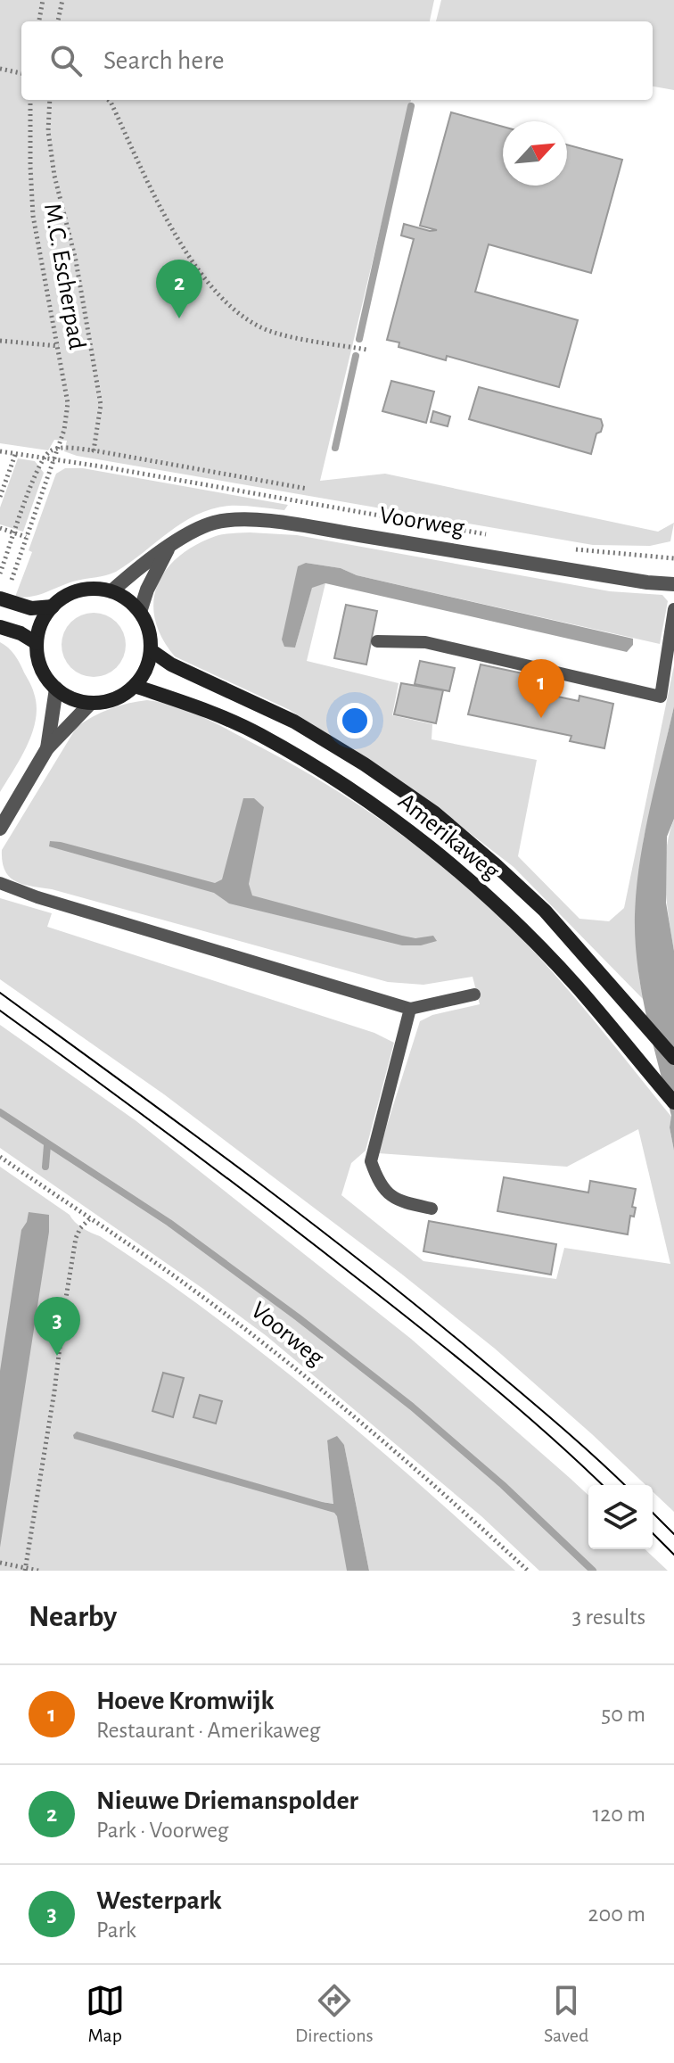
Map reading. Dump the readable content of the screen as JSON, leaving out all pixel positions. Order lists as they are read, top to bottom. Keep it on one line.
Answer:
{"streets":{"main road":["Amerikaweg"],"street":["Voorweg"],"path":["M.C. Escherpad"]},"crossings":[["Voorweg","Amerikaweg"]],"north":"top right","page":{"search":"Search here","pins":["2","1","3"],"heading":["Nearby","3 results"],"list":[{"mark":"1","name":"Hoeve Kromwijk","note":"Restaurant · Amerikaweg","value":"50 m"},{"mark":"2","name":"Nieuwe Driemanspolder","note":"Park · Voorweg","value":"120 m"},{"mark":"3","name":"Westerpark","note":"Park","value":"200 m"}],"nav":["Map","Directions","Saved"]}}
